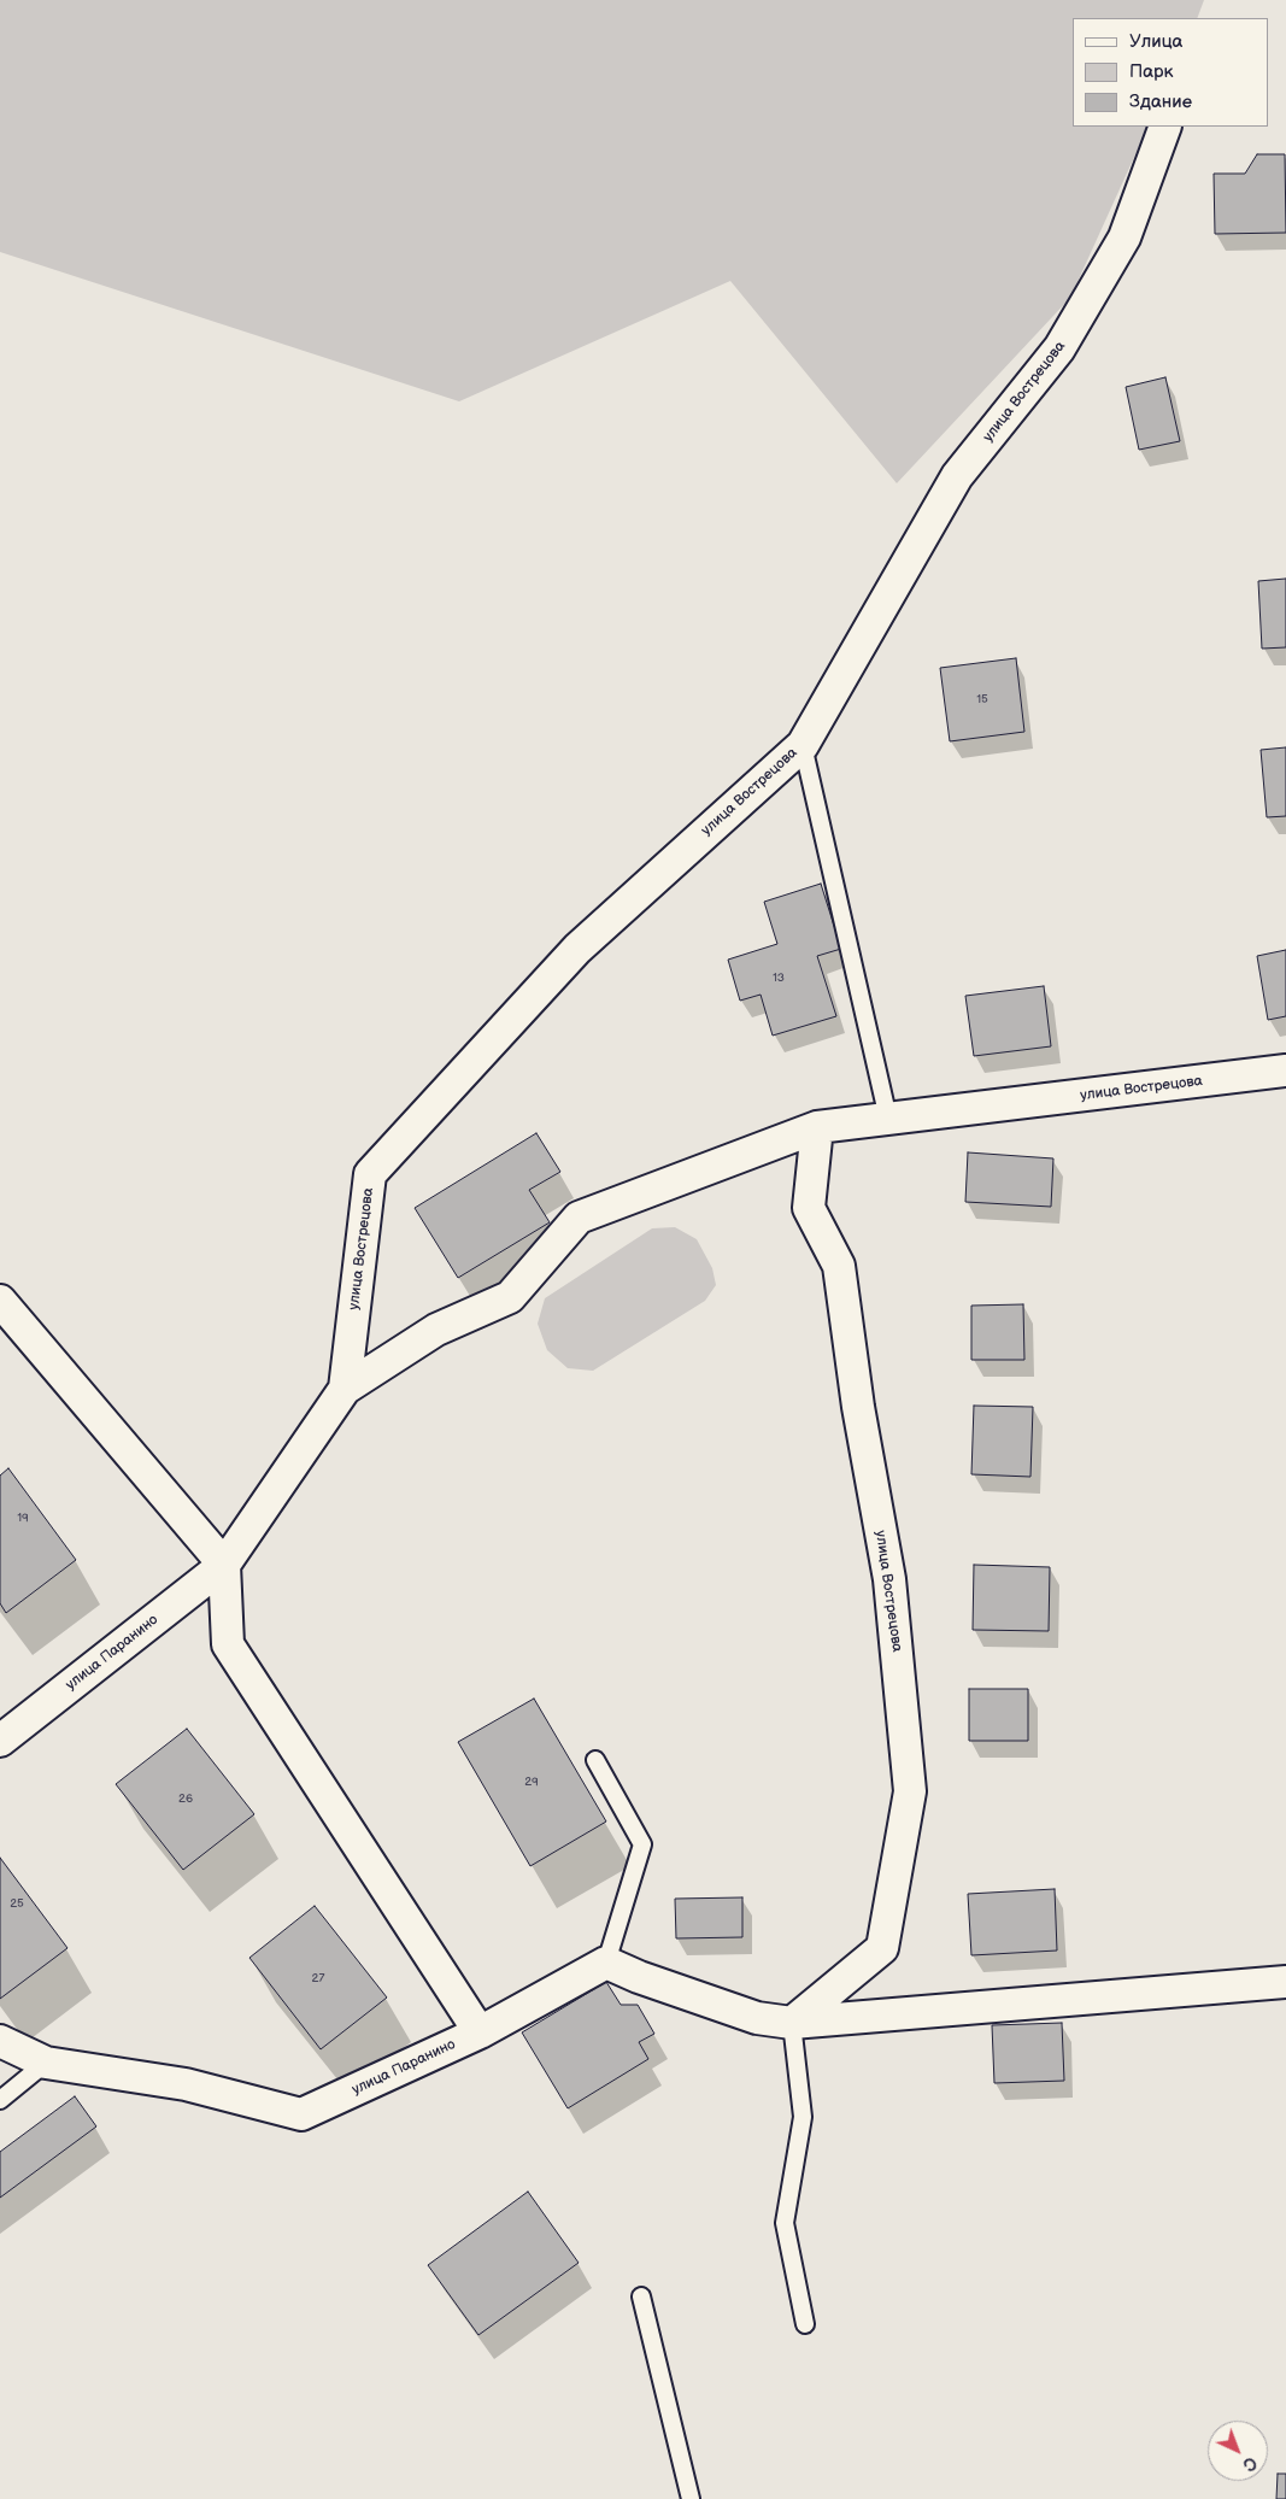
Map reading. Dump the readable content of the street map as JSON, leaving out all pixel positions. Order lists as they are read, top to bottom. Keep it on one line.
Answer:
{"streets":{"street":["улица Вострецова","улица Паранино"]},"crossings":[["улица Вострецова","улица Паранино"]],"house_numbers":["15","13","19","29","26","25","27"],"legend":["Улица","Парк","Здание"],"north":"bottom right"}
